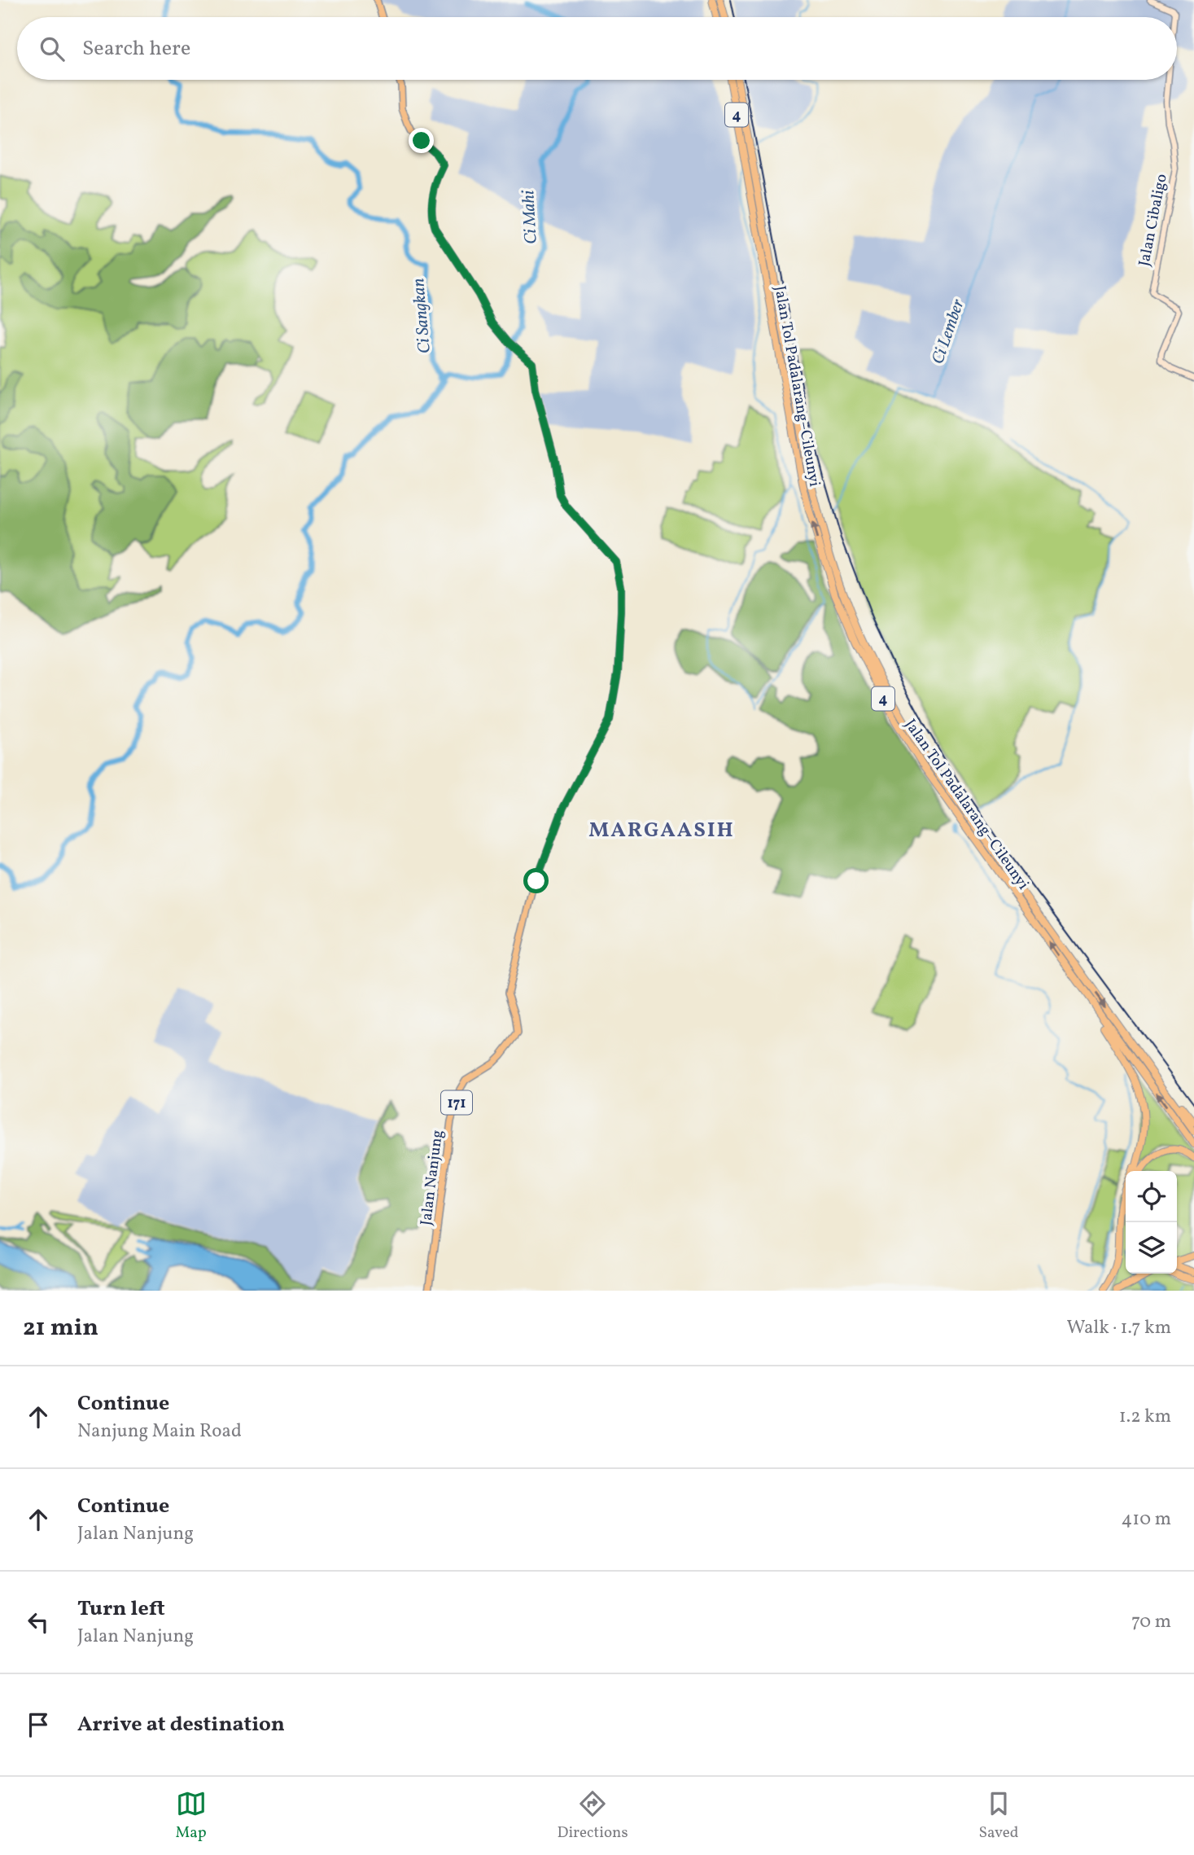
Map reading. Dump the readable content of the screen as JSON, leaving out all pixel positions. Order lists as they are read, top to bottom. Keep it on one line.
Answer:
{"streets":{"highway":["4","Jalan Tol Padalarang–Cileunyi"],"main road":["Jalan Cibaligo","171","Jalan Nanjung"]},"districts":["MARGAASIH"],"water":["Ci Mahi","Ci Sangkan","Ci Lember"],"page":{"search":"Search here","heading":["21 min","Walk · 1.7 km"],"list":[["Continue","Nanjung Main Road","1.2 km"],["Continue","Jalan Nanjung","410 m"],["Turn left","Jalan Nanjung","70 m"],"Arrive at destination"],"nav":["Map","Directions","Saved"]}}
